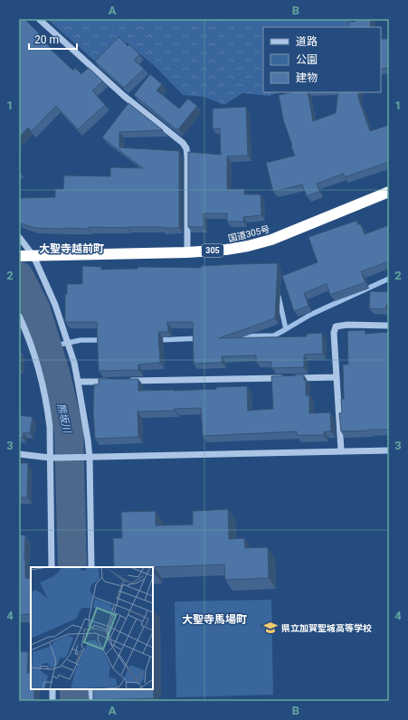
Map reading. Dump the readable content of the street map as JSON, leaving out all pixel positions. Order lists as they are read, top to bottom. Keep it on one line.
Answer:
{"streets":{"highway":["国道305号","305"]},"districts":["大聖寺越前町","大聖寺馬場町"],"water":["熊坂川"],"places":{"school or university":["県立加賀聖城高等学校"]},"legend":["道路","公園","建物"],"scale_bar":"20 m","grid":{"columns":["A","B"],"rows":["1","2","3","4"]}}
